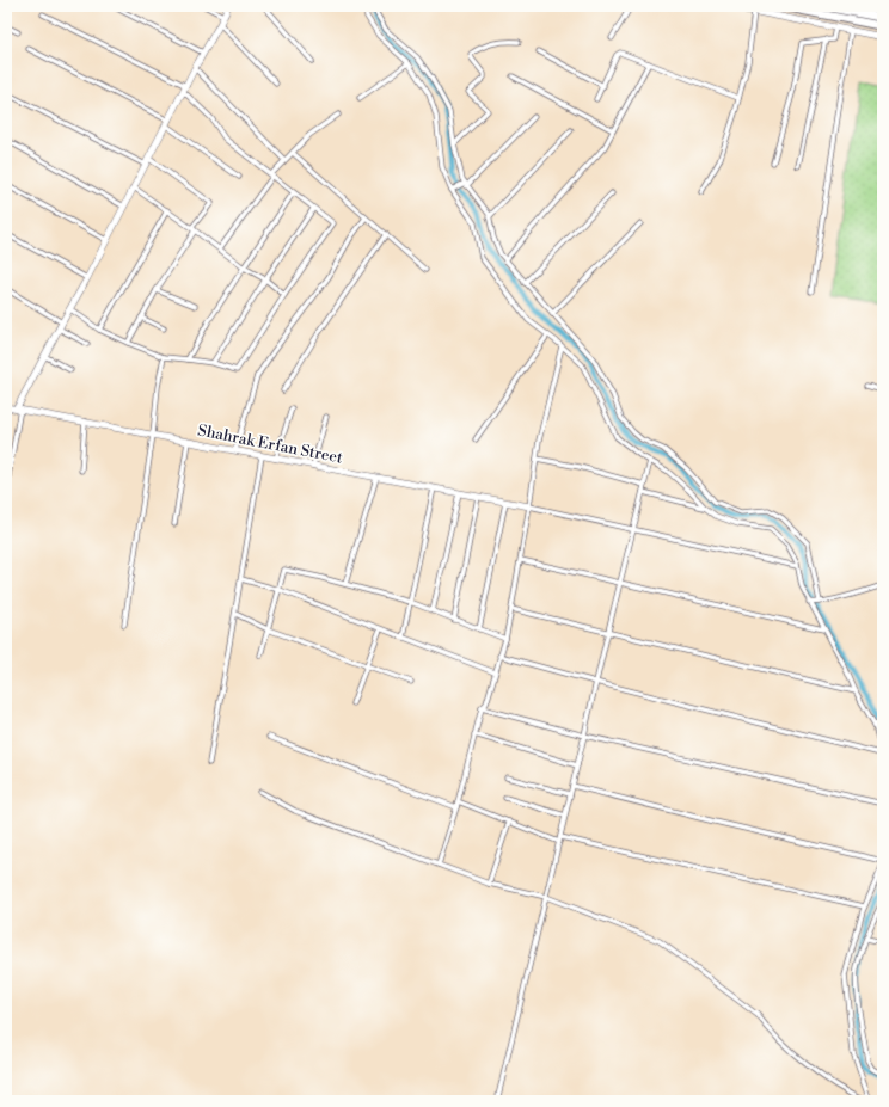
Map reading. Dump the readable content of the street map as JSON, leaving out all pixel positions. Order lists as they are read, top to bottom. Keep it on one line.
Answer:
{"streets":{"street":["Shahrak Erfan Street"]}}
